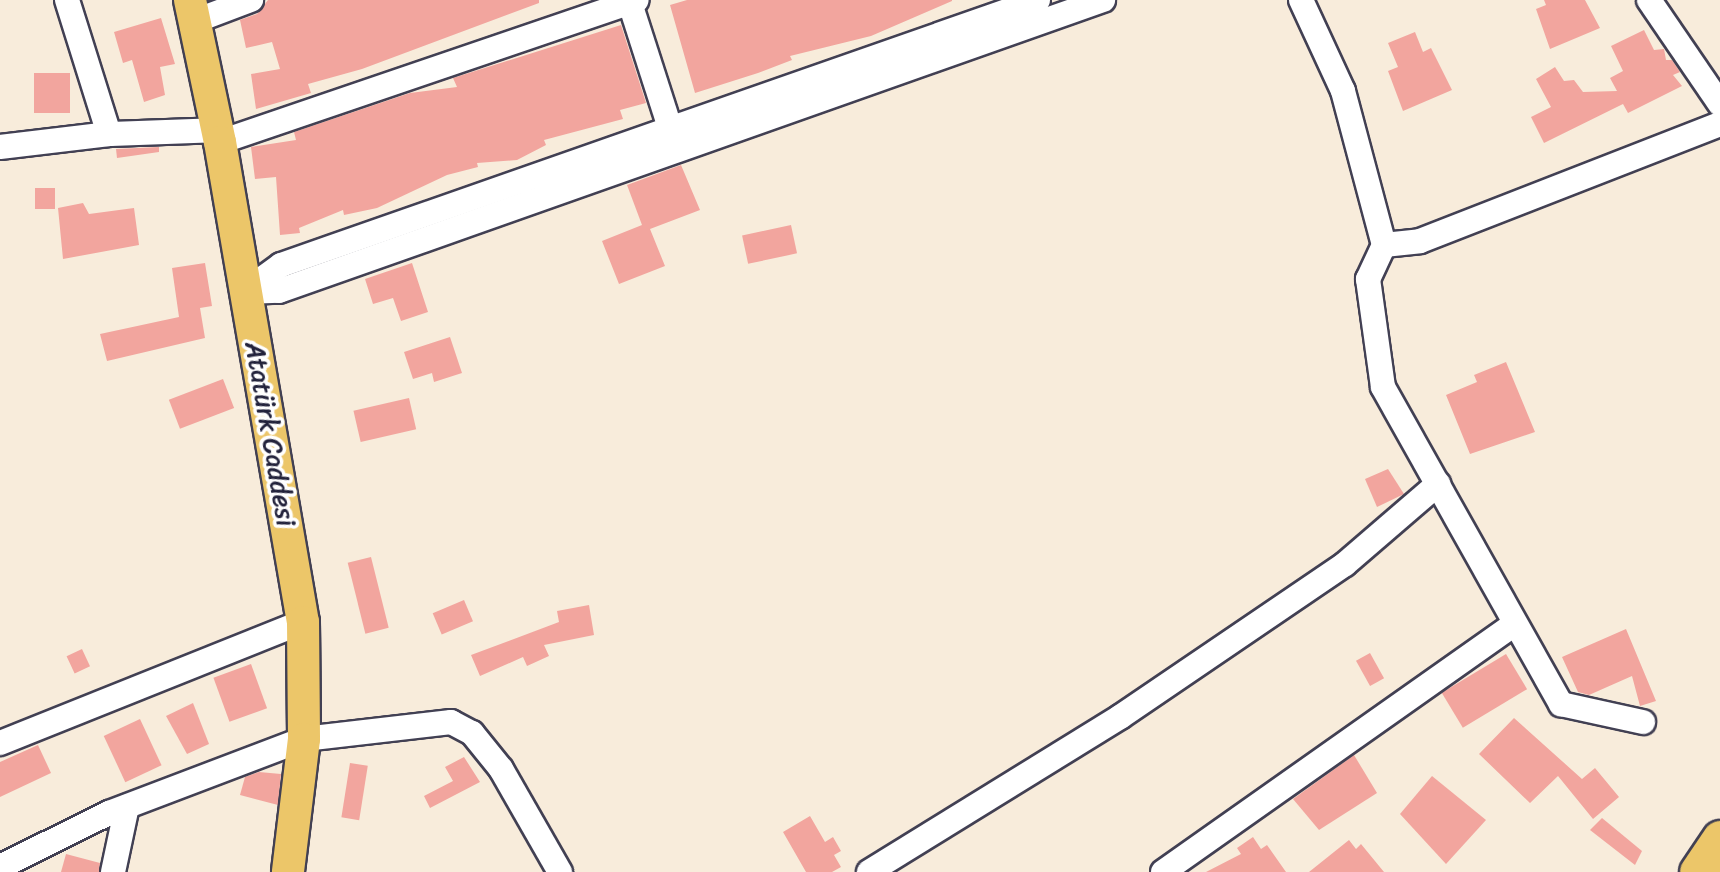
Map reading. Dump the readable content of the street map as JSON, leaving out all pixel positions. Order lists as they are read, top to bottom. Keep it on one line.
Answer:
{"streets":{"main road":["Atatürk Caddesi"]}}
